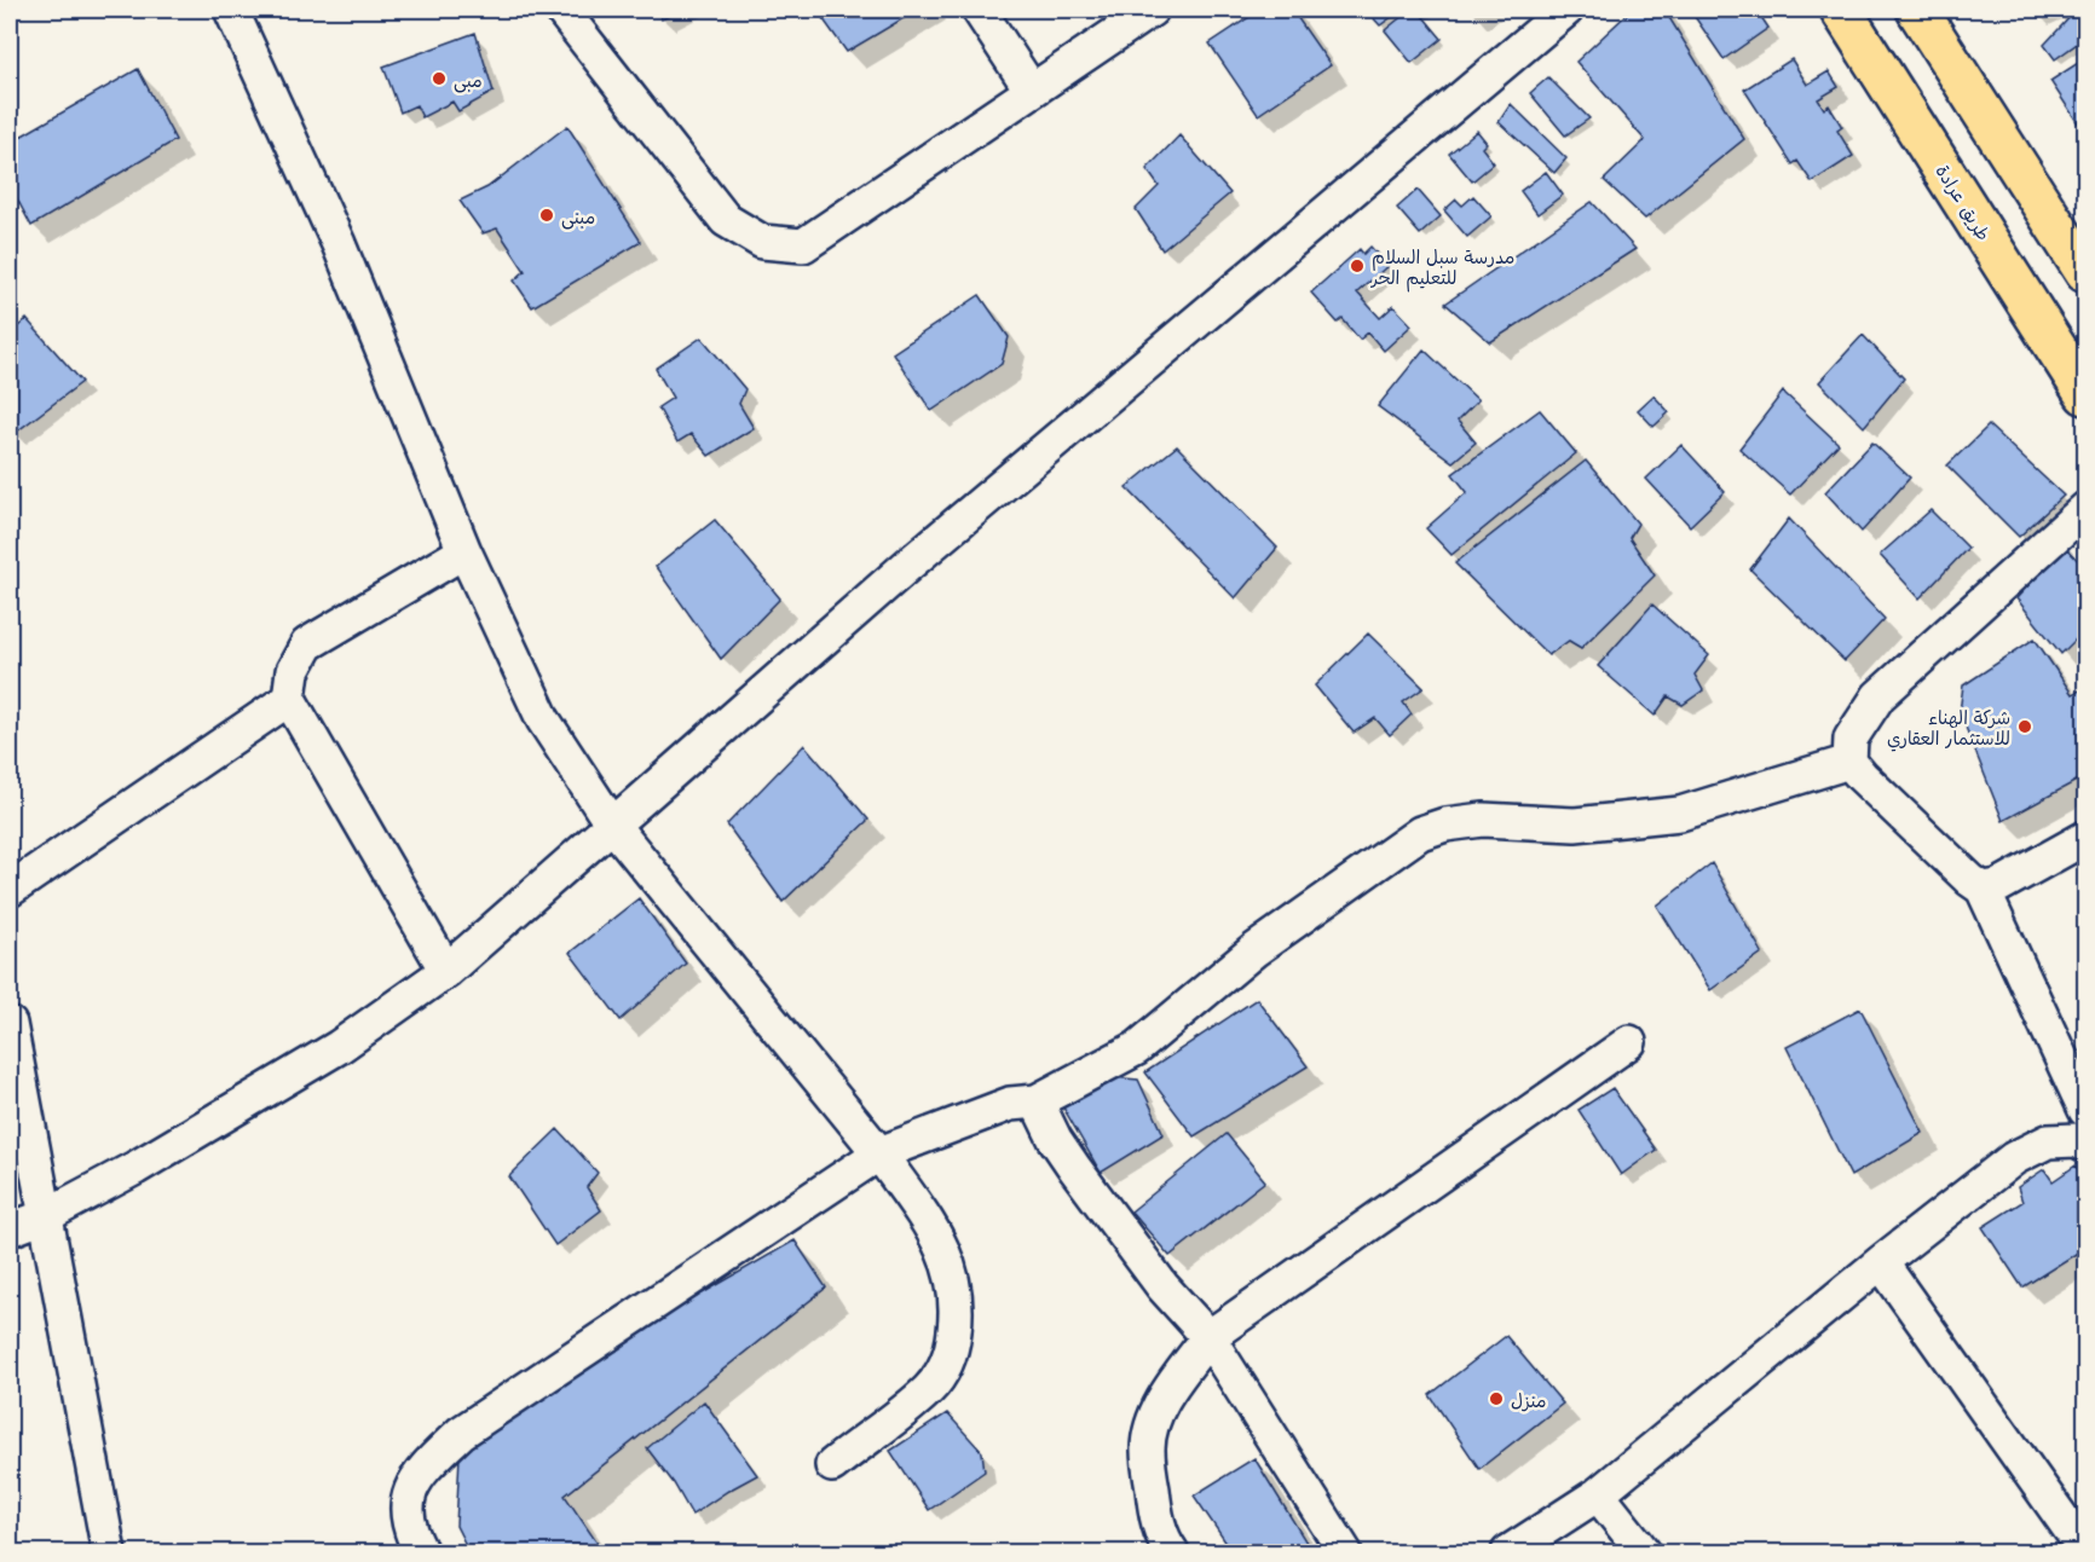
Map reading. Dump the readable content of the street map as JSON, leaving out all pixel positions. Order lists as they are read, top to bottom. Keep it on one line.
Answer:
{"streets":{"main road":["طريق عرادة"]},"places":["مبى","مبنى","مدرسة سبل السلام للتعليم الحر","شركة الهناء للاستثمار العقاري","منزل"]}
